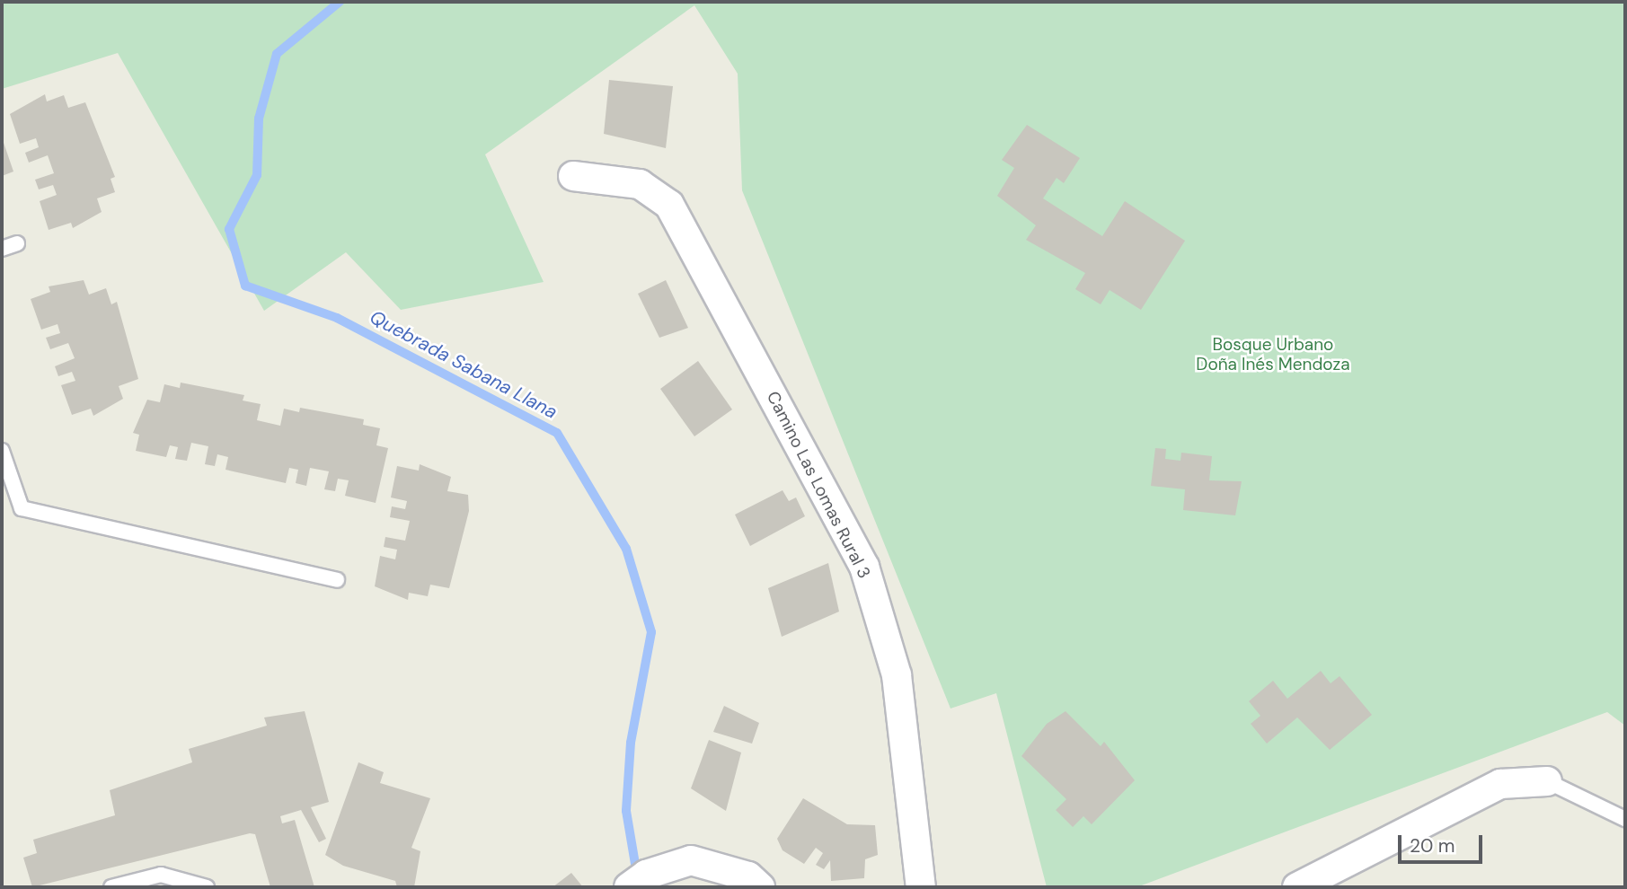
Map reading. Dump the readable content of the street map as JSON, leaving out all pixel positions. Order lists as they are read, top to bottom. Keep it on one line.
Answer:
{"streets":{"street":["Camino Las Lomas Rural 3"]},"water":["Quebrada Sabana Llana"],"parks":["Bosque Urbano Doña Inés Mendoza"],"scale_bar":"20 m"}
